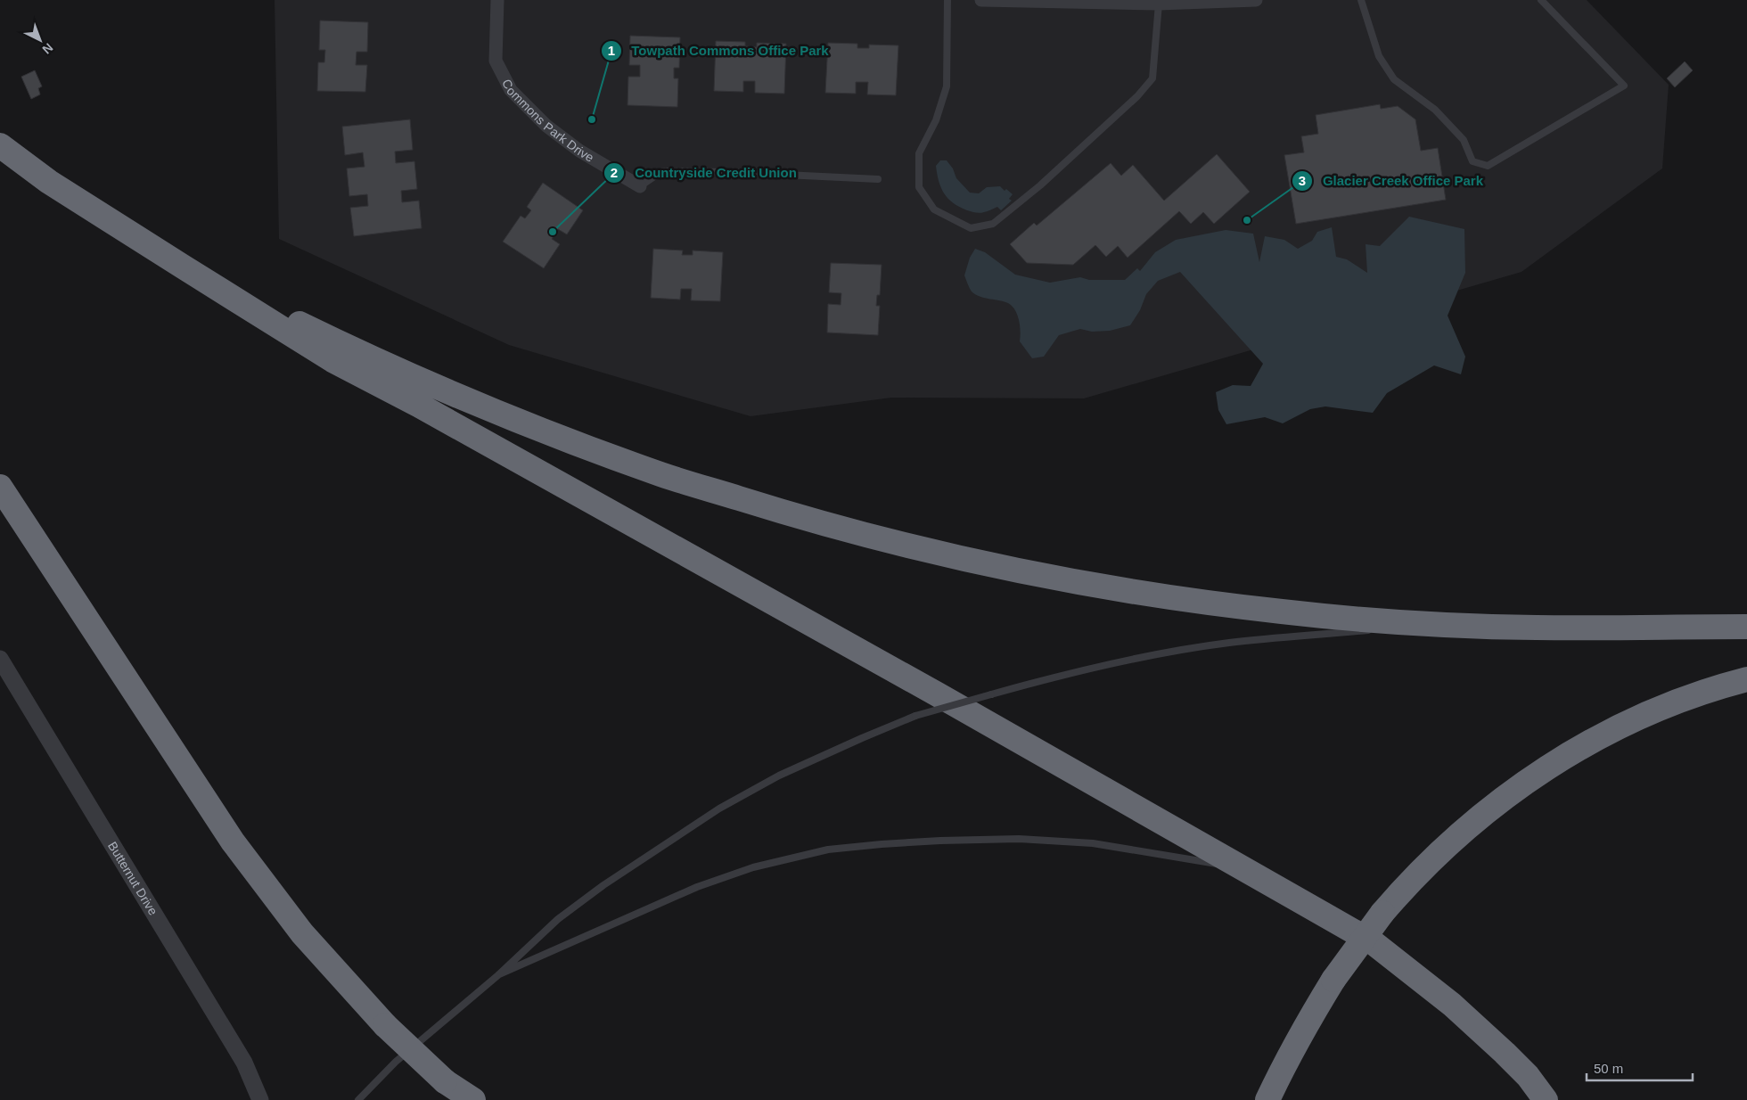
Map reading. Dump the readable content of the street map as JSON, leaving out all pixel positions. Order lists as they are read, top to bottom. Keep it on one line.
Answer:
{"streets":{"street":["Commons Park Drive","Butternut Drive"]},"places":["Towpath Commons Office Park","Glacier Creek Office Park","Countryside Credit Union"],"scale_bar":"50 m","north":"bottom right"}
